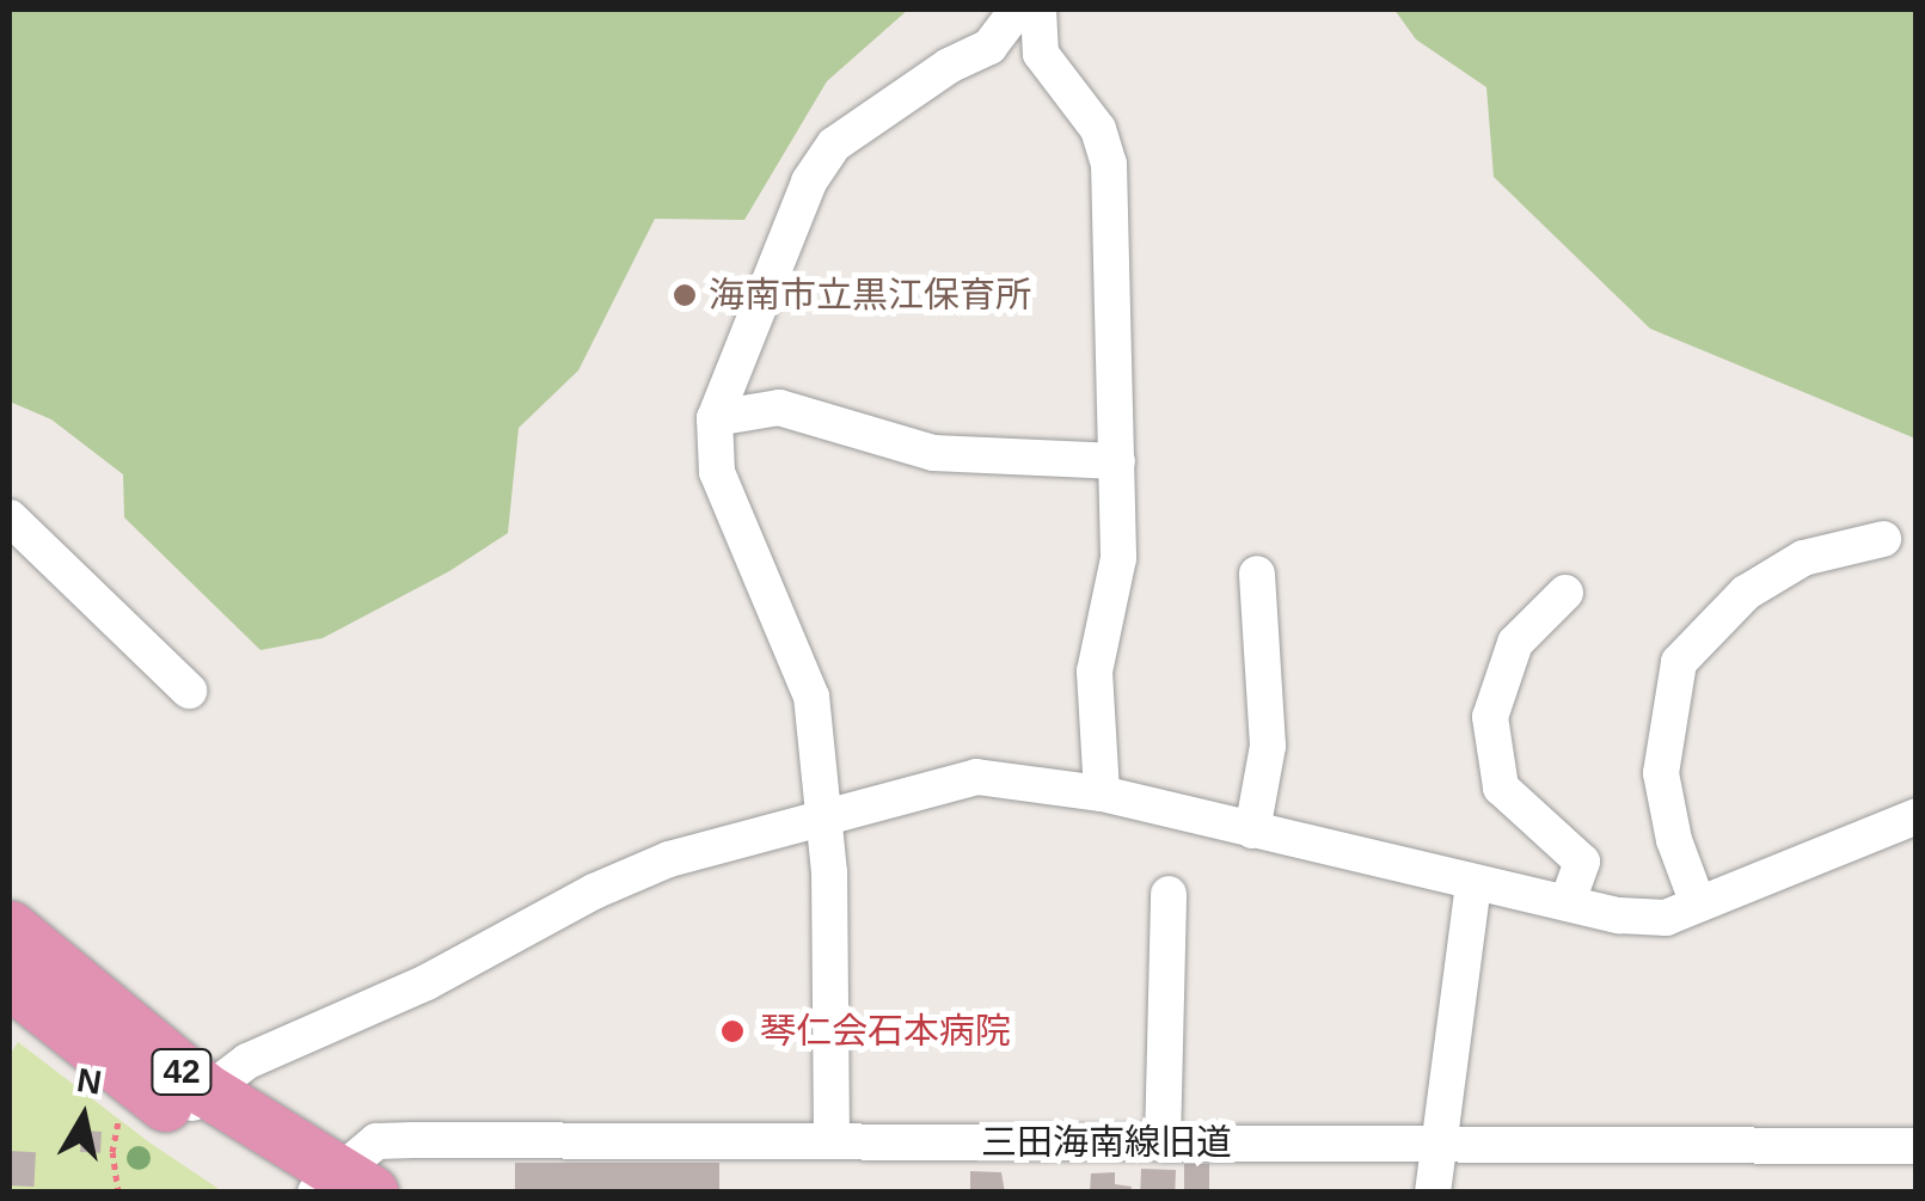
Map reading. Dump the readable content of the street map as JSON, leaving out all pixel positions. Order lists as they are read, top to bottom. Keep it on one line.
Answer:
{"streets":{"highway":["42"],"street":["三田海南線旧道"]},"crossings":[["42","三田海南線旧道"]],"places":["海南市立黒江保育所","琴仁会石本病院"],"north":"top"}
